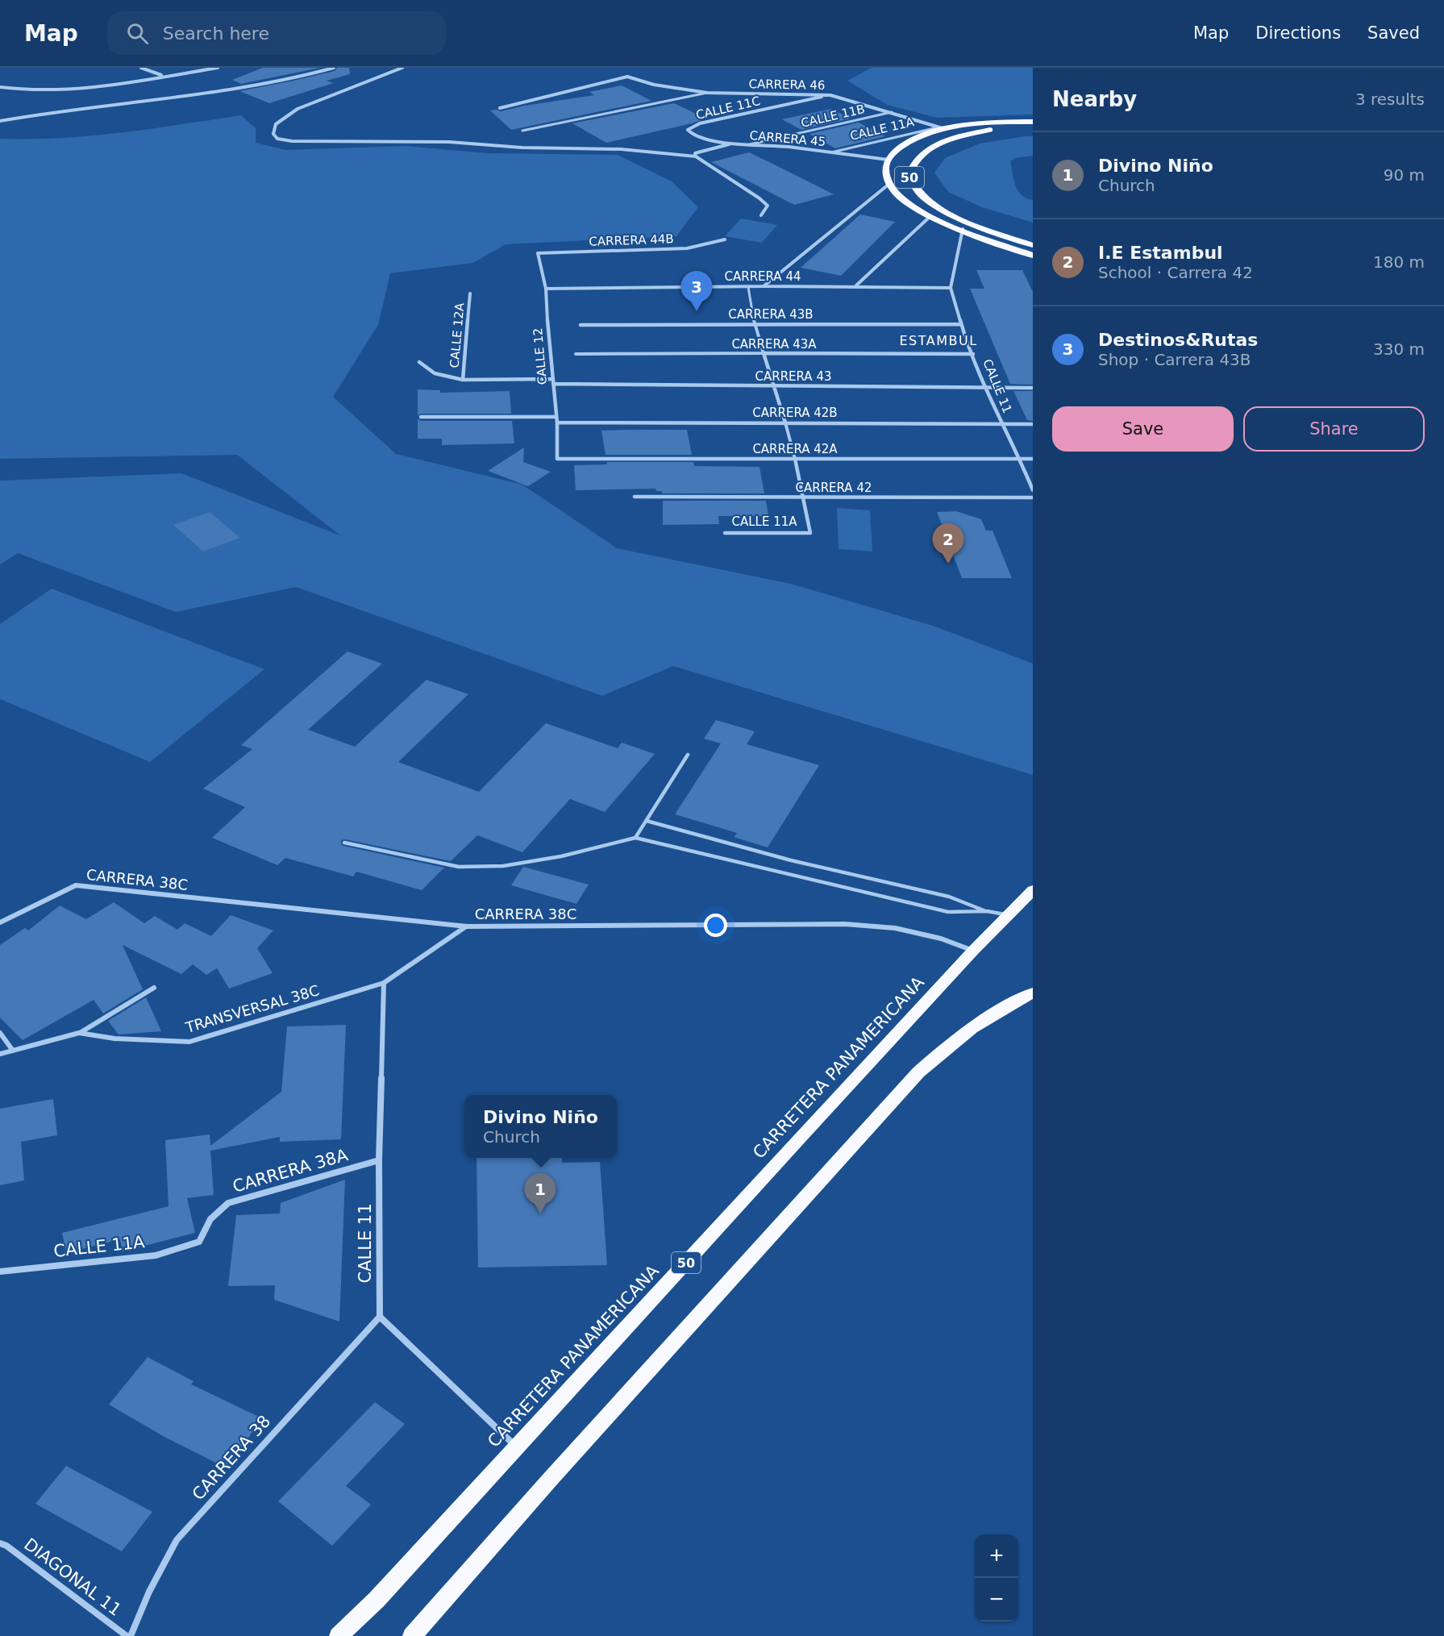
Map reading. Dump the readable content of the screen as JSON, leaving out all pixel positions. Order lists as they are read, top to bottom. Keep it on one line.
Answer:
{"streets":{"highway":["50","CARRETERA PANAMERICANA"],"street":["CARRERA 46","CALLE 11C","CALLE 11B","CALLE 11A","CARRERA 45","CARRERA 44B","CARRERA 44","CARRERA 43B","CALLE 12A","CARRERA 43A","CALLE 12","CARRERA 43","CALLE 11","CARRERA 42B","CARRERA 42A","CARRERA 42","CARRERA 38C","TRANSVERSAL 38C","CARRERA 38A","CARRERA 38","DIAGONAL 11"]},"crossings":[["CARRERA 46","CALLE 11C"],["CARRERA 46","CALLE 11B"],["CARRERA 46","CALLE 11A"],["CARRERA 46","50"],["CALLE 11C","CARRERA 45"],["CALLE 11B","CARRERA 45"],["CALLE 11A","CARRERA 45"],["CALLE 11A","50"],["CALLE 11A","CARRERA 44"],["CALLE 11A","CARRERA 43B"],["CALLE 11A","CARRERA 43A"],["CALLE 11A","CARRERA 43"],["CALLE 11A","CARRERA 42B"],["CALLE 11A","CARRERA 42A"],["CALLE 11A","CARRERA 42"],["CALLE 11A","CARRERA 38A"],["CARRERA 45","50"],["50","CALLE 11"],["CARRERA 44B","CALLE 12"],["CARRERA 44","CALLE 12"],["CARRERA 44","CALLE 11"],["CARRERA 43B","CALLE 11"],["CARRERA 43A","CALLE 11"],["CALLE 12","CARRERA 43"],["CALLE 12","CARRERA 42B"],["CALLE 12","CARRERA 42A"],["CARRERA 43","CALLE 11"],["CALLE 11","CARRERA 42B"],["CALLE 11","CARRERA 42A"],["CALLE 11","TRANSVERSAL 38C"],["CALLE 11","CARRERA 38A"],["CALLE 11","CARRERA 38"],["CARRERA 38C","TRANSVERSAL 38C"],["CARRERA 38C","CARRETERA PANAMERICANA"]],"districts":["ESTAMBUL"],"page":{"header":"Map","search":"Search here","nav":["Map","Directions","Saved"],"heading":["Nearby","3 results"],"list":[{"mark":"1","name":"Divino Niño","note":"Church","value":"90 m"},{"mark":"2","name":"I.E Estambul","note":"School · Carrera 42","value":"180 m"},{"mark":"3","name":"Destinos&Rutas","note":"Shop · Carrera 43B","value":"330 m"}],"pins":["3","2","1"],"buttons":["Save","Share"],"popup":["Divino Niño","Church"],"map_buttons":["+","−"]}}
